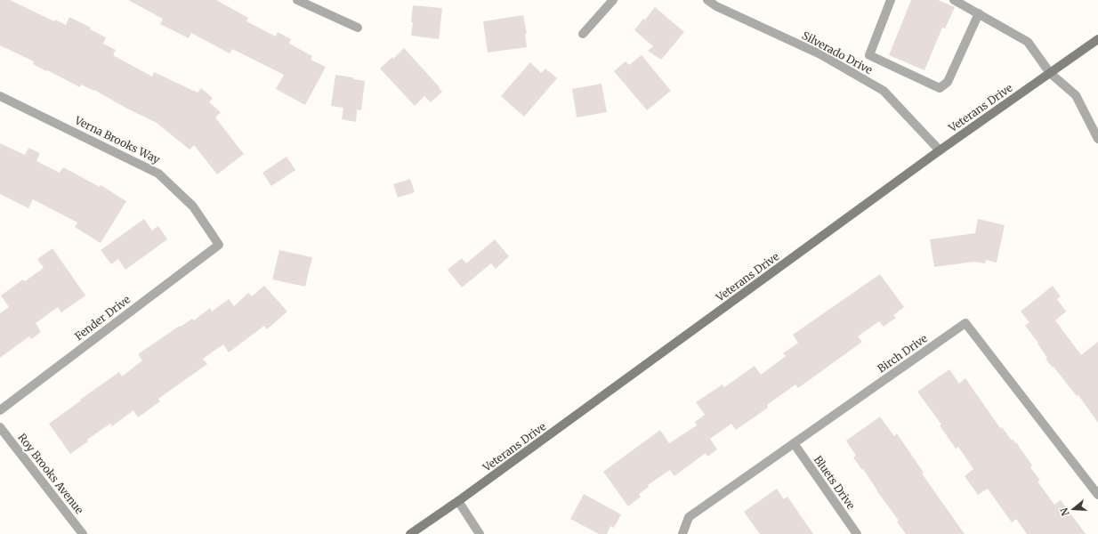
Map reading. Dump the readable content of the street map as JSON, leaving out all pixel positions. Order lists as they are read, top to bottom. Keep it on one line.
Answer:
{"streets":{"main road":["Veterans Drive"],"street":["Silverado Drive","Verna Brooks Way","Fender Drive","Birch Drive","Roy Brooks Avenue","Bluets Drive"]},"crossings":[["Silverado Drive","Veterans Drive"],["Verna Brooks Way","Fender Drive"],["Birch Drive","Bluets Drive"]],"north":"left"}
